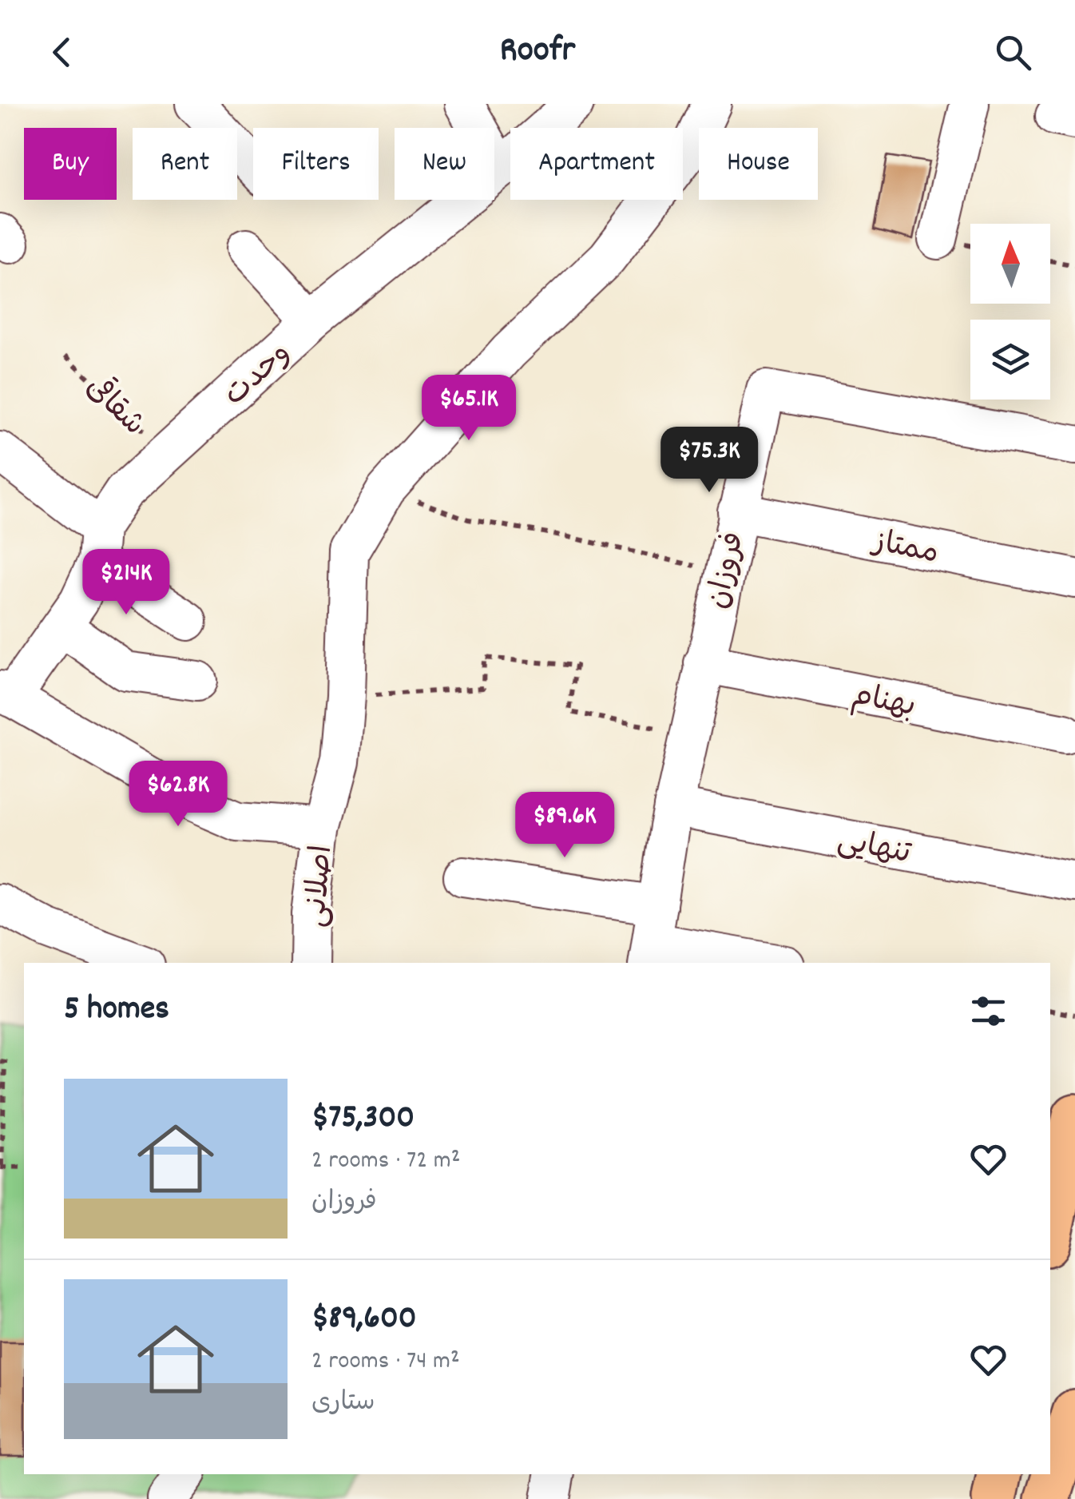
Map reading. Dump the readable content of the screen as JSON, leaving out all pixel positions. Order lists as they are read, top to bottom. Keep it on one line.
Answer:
{"streets":{"street":["وحدت","ممتاز","فروزان","بهنام","تنهایی","اصلانی"],"path":["شقاقی"]},"crossings":[["وحدت","شقاقی"],["وحدت","اصلانی"],["ممتاز","فروزان"],["فروزان","بهنام"],["فروزان","تنهایی"]],"north":"top","page":{"header":"Roofr","chip":["Buy","Rent","Filters","New","Apartment","House"],"price":["$65.1K","$75.3K","$214K","$62.8K","$89.6K"],"heading":"5 homes","list":[{"name":"$75,300","note":"2 rooms · 72 m² · فروزان"},{"name":"$89,600","note":"2 rooms · 74 m² · ستاری"}]}}
